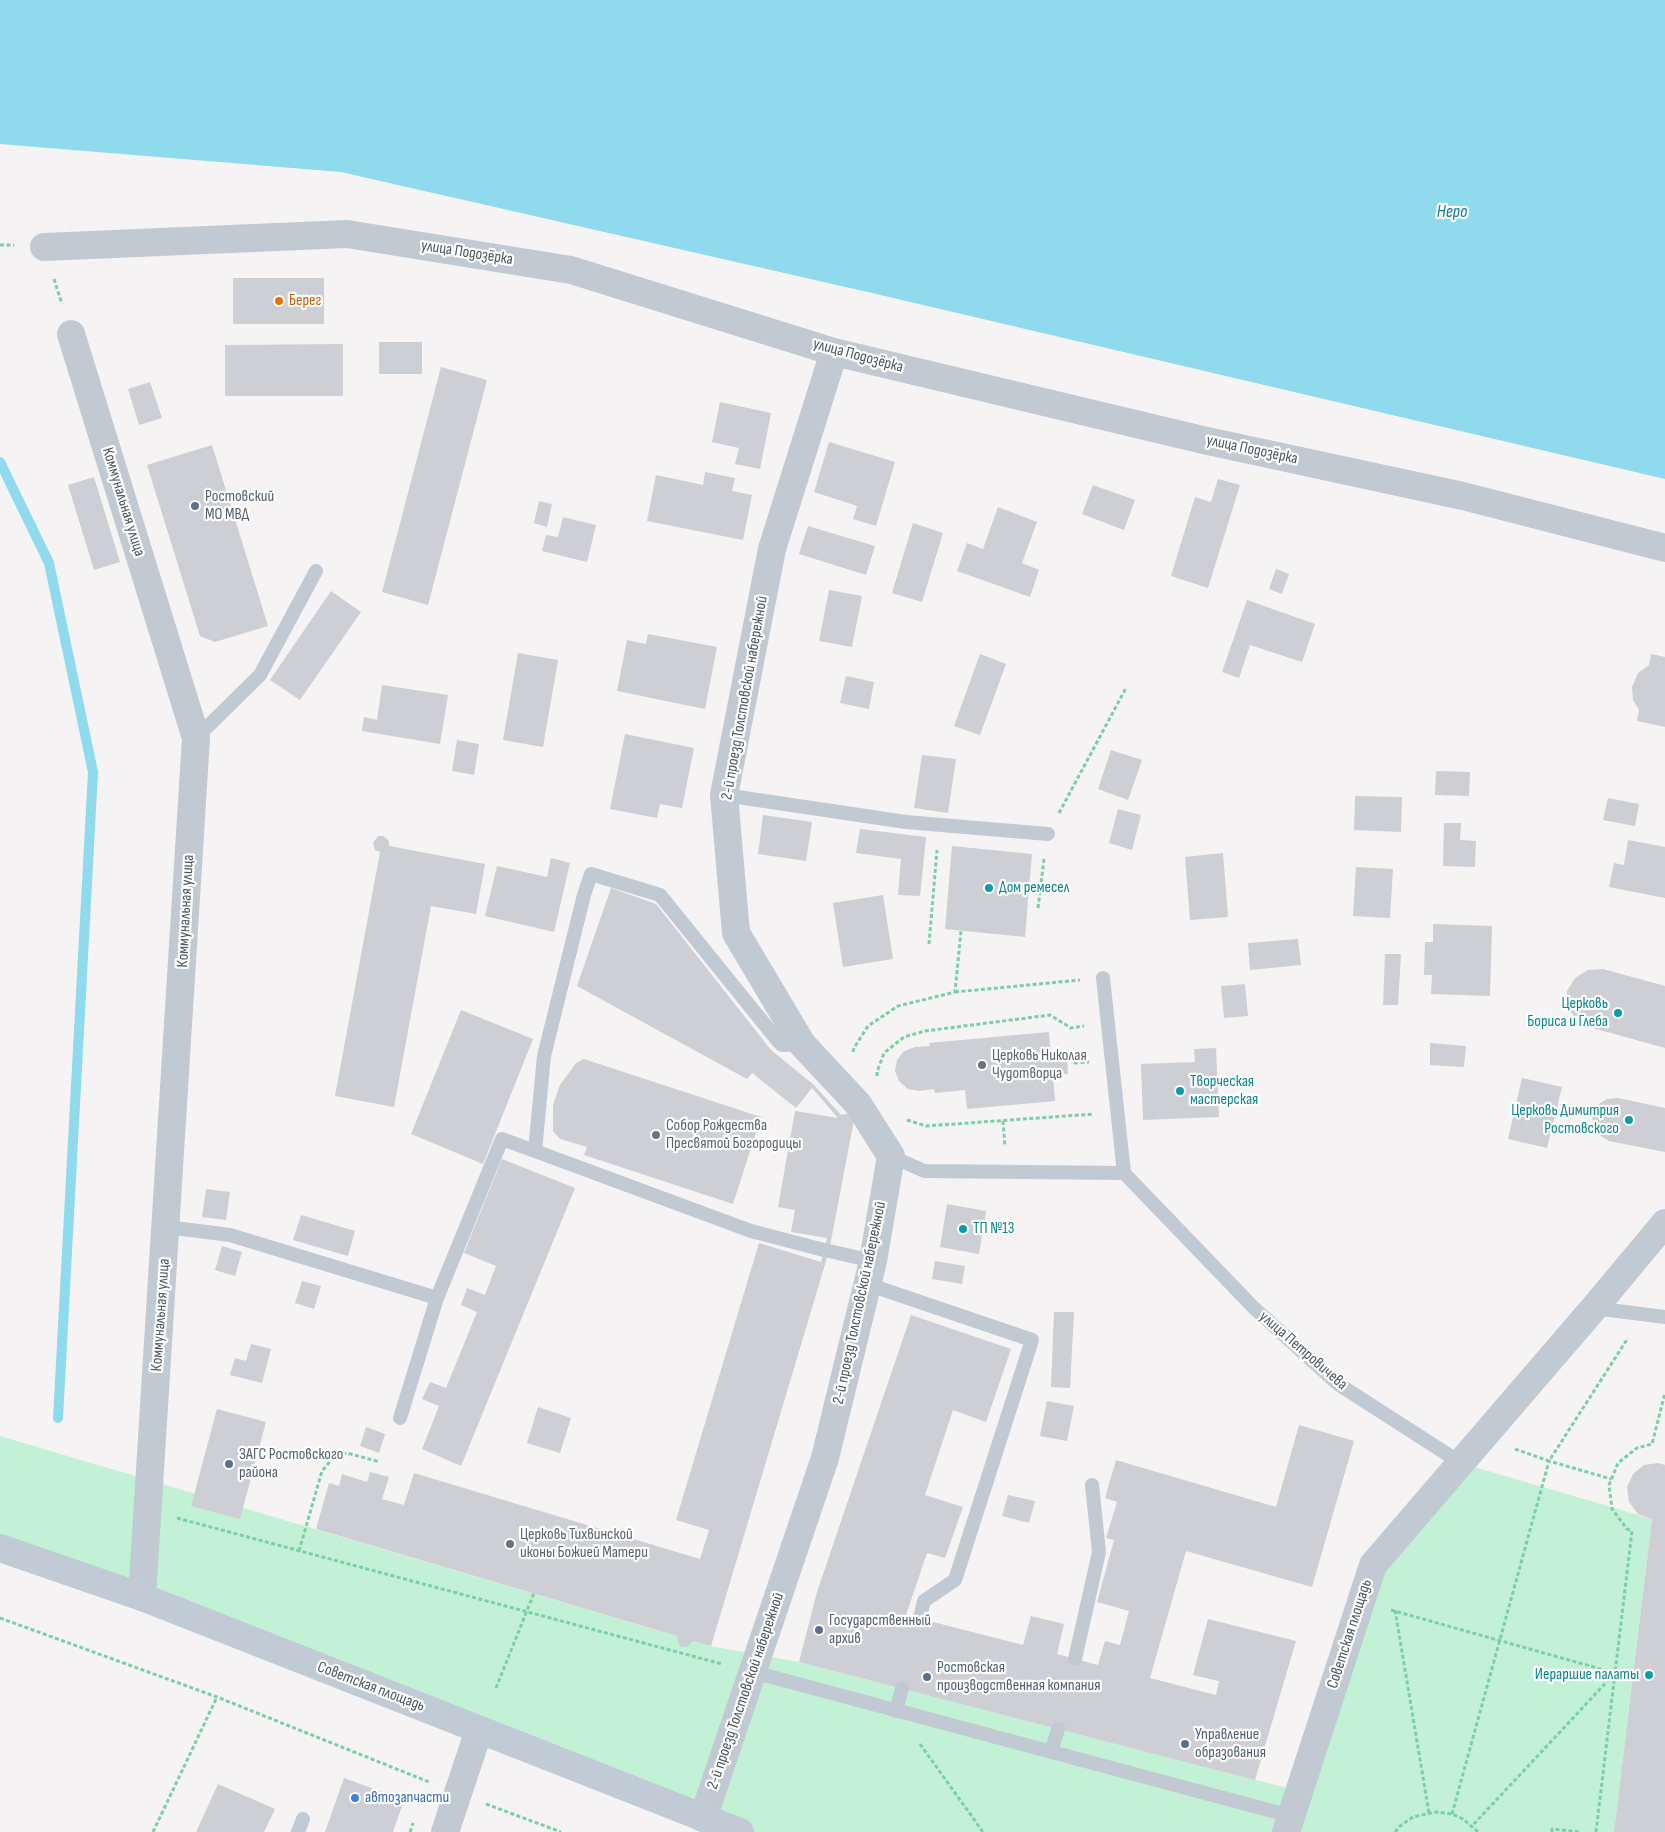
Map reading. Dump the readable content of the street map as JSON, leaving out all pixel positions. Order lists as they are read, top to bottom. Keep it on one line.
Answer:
{"streets":{"street":["улица Подозёрка","Коммунальная улица","2-й проезд Толстовской набережной","Советская площадь"],"lane":["улица Петровичева"]},"crossings":[["улица Подозёрка","2-й проезд Толстовской набережной"],["Коммунальная улица","Советская площадь"],["2-й проезд Толстовской набережной","Советская площадь"],["улица Петровичева","Советская площадь"]],"water":["Неро"],"places":["Берег","Ростовский МО МВД","Дом ремесел","Церковь Бориса и Глеба","Церковь Николая Чудотворца","Творческая мастерская","Церковь Димитрия Ростовского","Собор Рождества Пресвятой Богородицы","ТП №13","ЗАГС Ростовского района","Церковь Тихвинской иконы Божией Матери","Государственный архив","Иераршие палаты","Ростовская производственная компания","Управление образования","автозапчасти"]}
